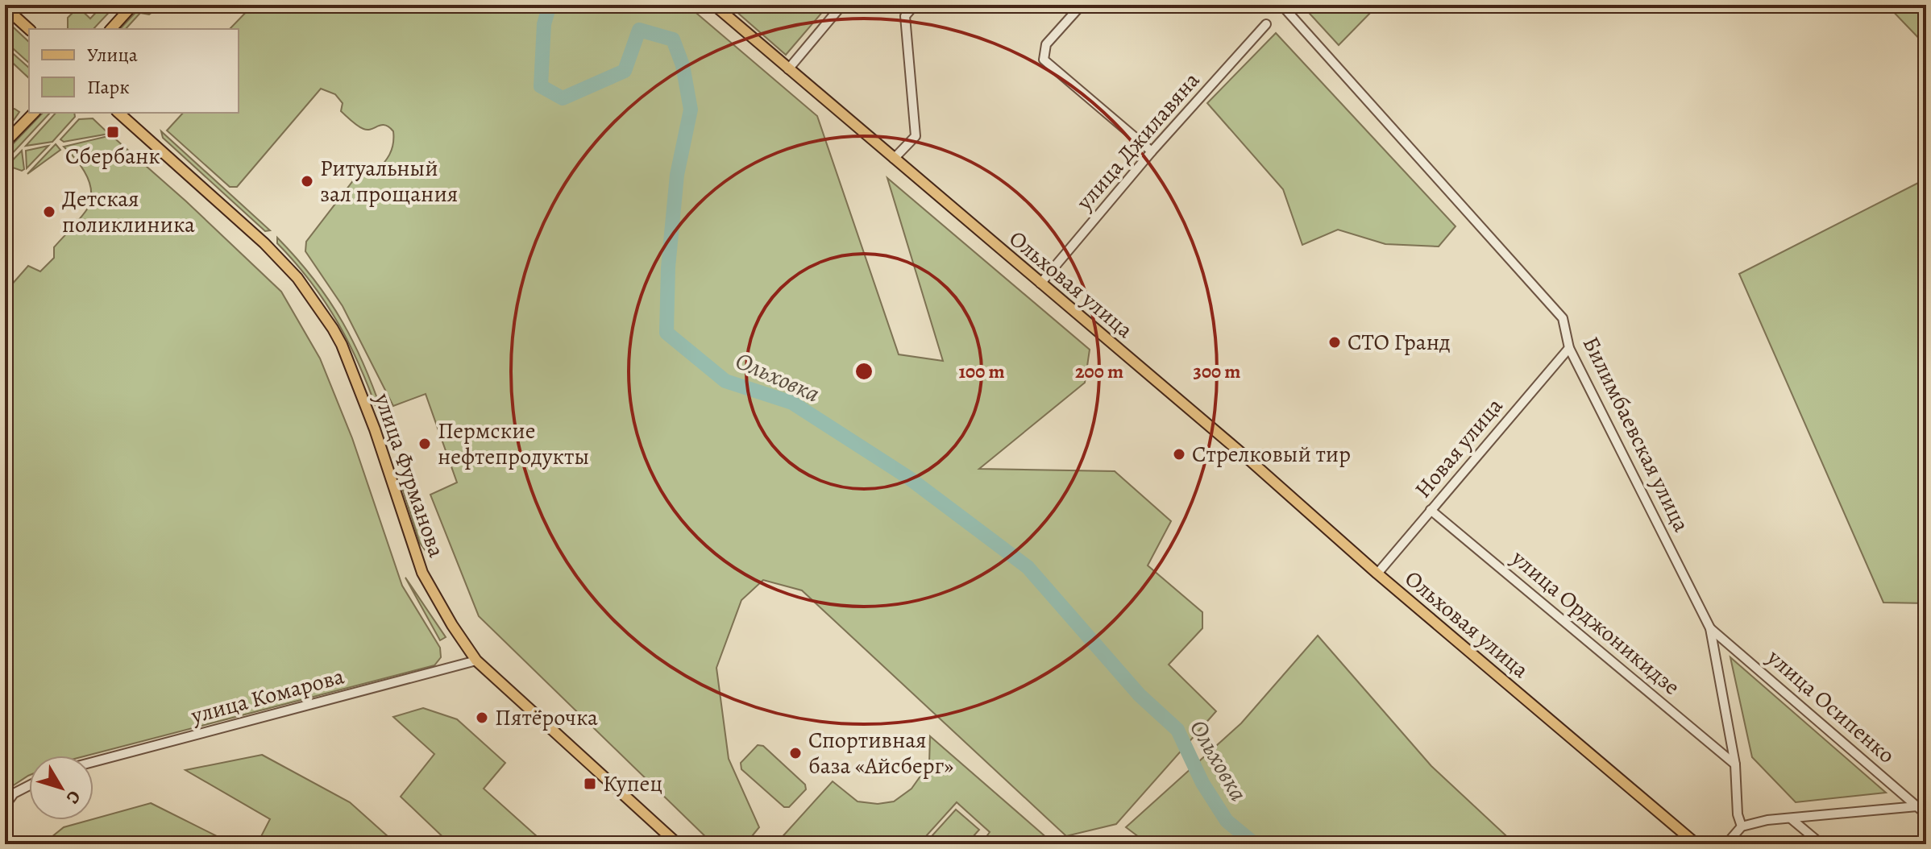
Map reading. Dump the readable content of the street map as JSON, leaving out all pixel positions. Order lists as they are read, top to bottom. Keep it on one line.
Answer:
{"streets":{"main road":["Ольховая улица","улица Фурманова"],"street":["улица Джилавяна","Билимбаевская улица","Новая улица","улица Орджоникидзе","улица Комарова","улица Осипенко"]},"crossings":[["улица Джилавяна","Ольховая улица"],["Ольховая улица","Новая улица"],["Билимбаевская улица","Новая улица"],["Билимбаевская улица","улица Орджоникидзе"],["Билимбаевская улица","улица Осипенко"],["Новая улица","улица Орджоникидзе"],["улица Фурманова","улица Комарова"]],"water":["Ольховка"],"places":{"transit":["Сбербанк","Купец"],"other":["Ритуальный зал прощания","Детская поликлиника","СТО Гранд","Пермские нефтепродукты","Стрелковый тир","Пятёрочка","Спортивная база «Айсберг»"]},"legend":["Улица","Парк"],"north":"bottom right","rings":["100 m","200 m","300 m"]}
